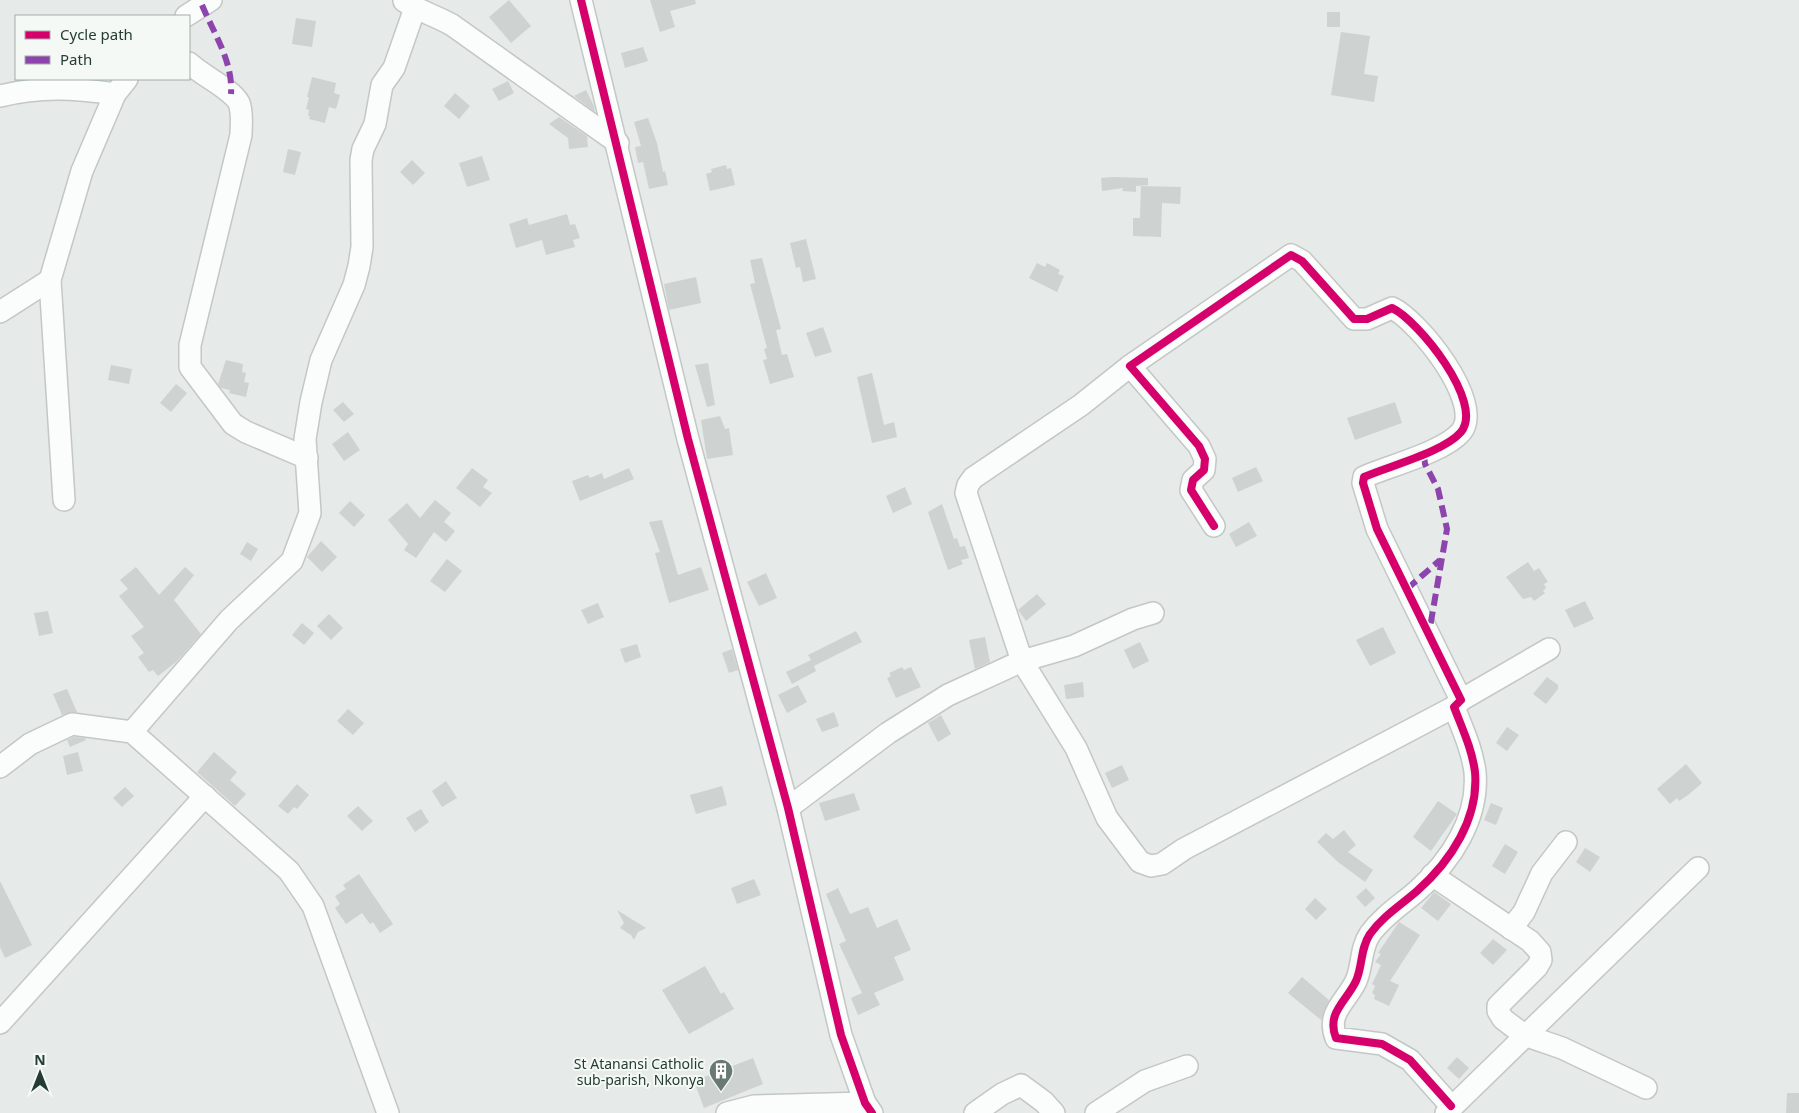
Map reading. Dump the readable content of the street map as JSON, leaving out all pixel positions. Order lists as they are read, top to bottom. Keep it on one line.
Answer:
{"places":{"building":["St Atanansi Catholic sub-parish, Nkonya"]},"legend":["Cycle path","Path"],"north":"top"}
